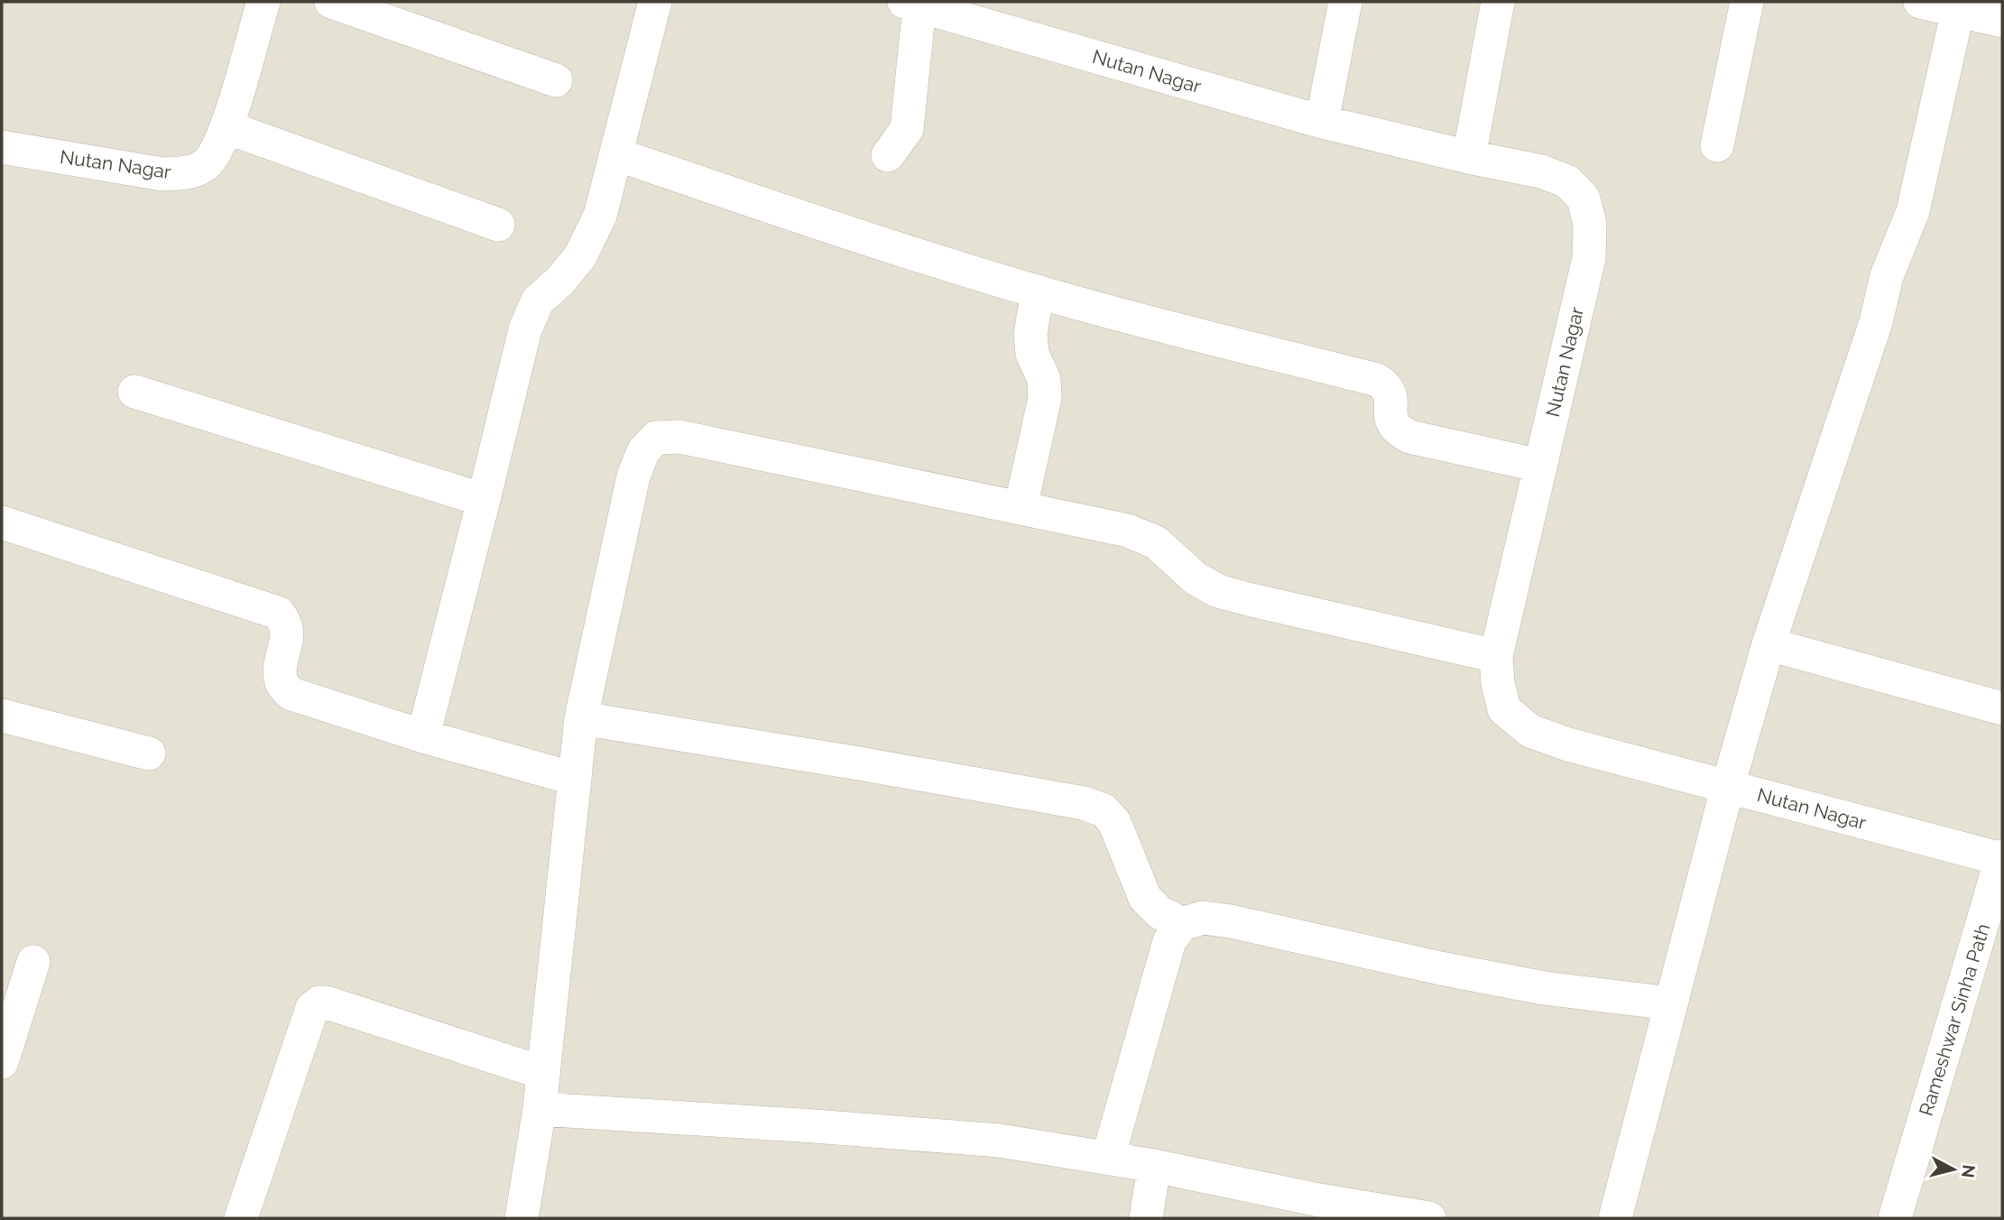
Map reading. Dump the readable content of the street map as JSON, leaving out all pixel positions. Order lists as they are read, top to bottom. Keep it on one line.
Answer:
{"streets":{"street":["Nutan Nagar","Rameshwar Sinha Path"]},"crossings":[["Nutan Nagar","Rameshwar Sinha Path"]],"north":"right"}
